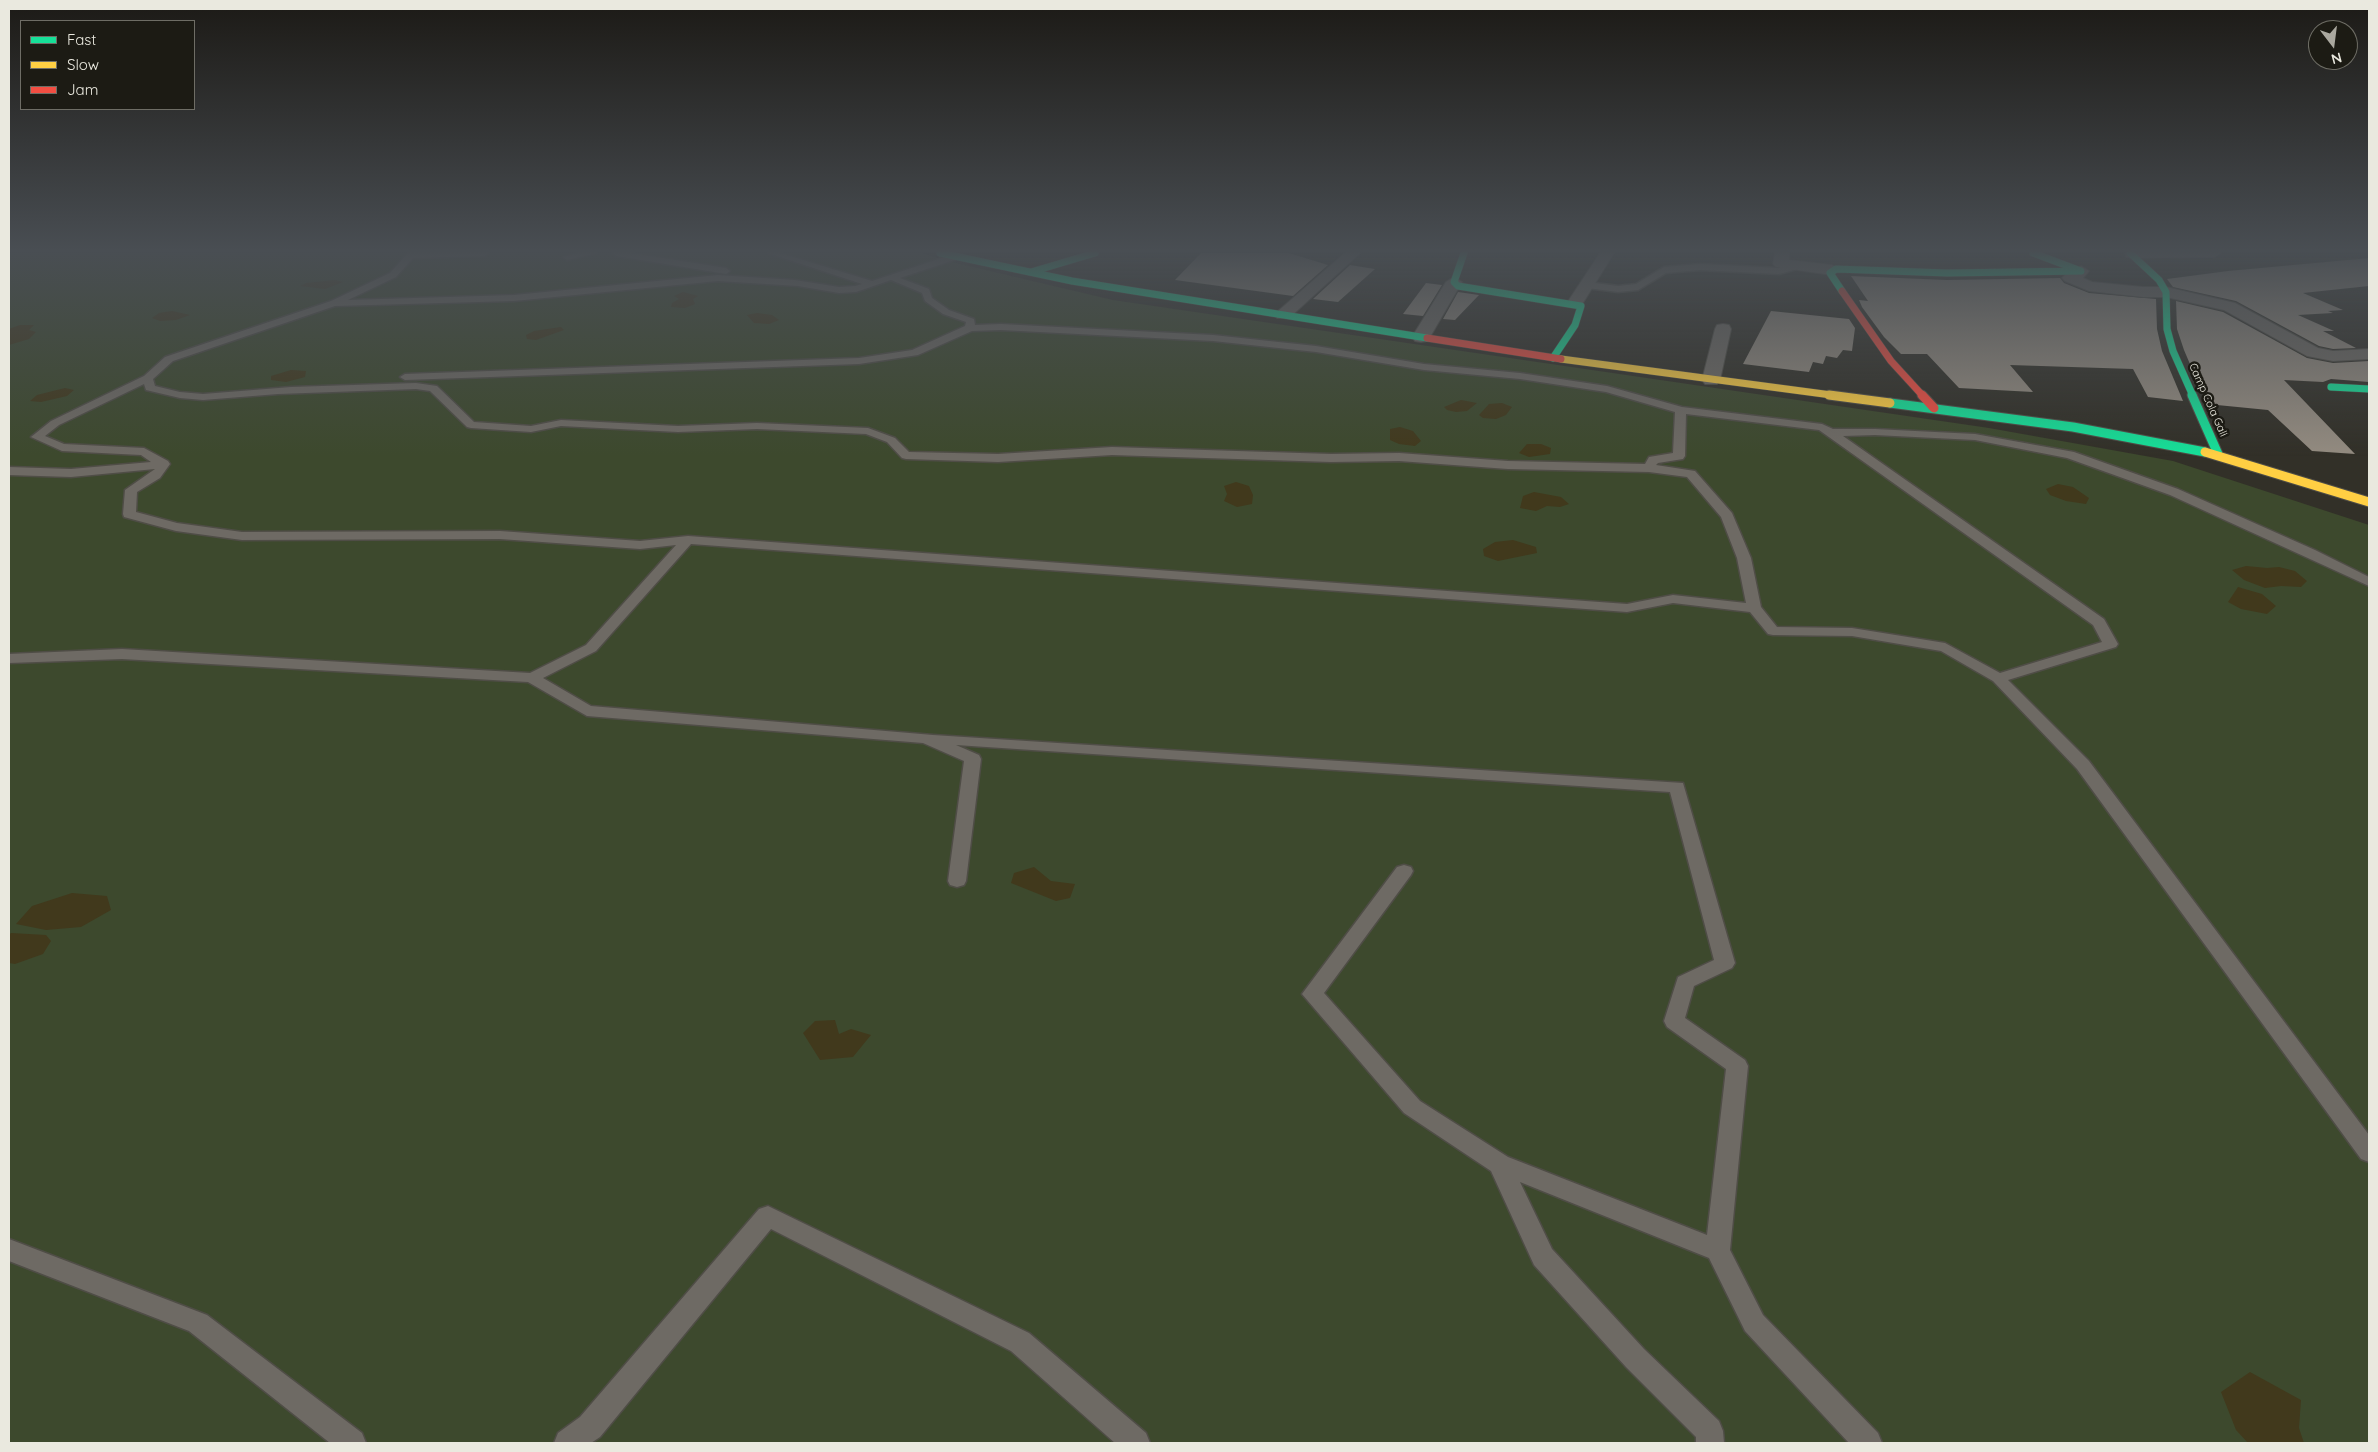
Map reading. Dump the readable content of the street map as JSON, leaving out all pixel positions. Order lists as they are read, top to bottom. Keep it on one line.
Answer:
{"streets":{"street":["Camp Cola Gali"]},"legend":["Fast","Slow","Jam"],"north":"bottom"}
